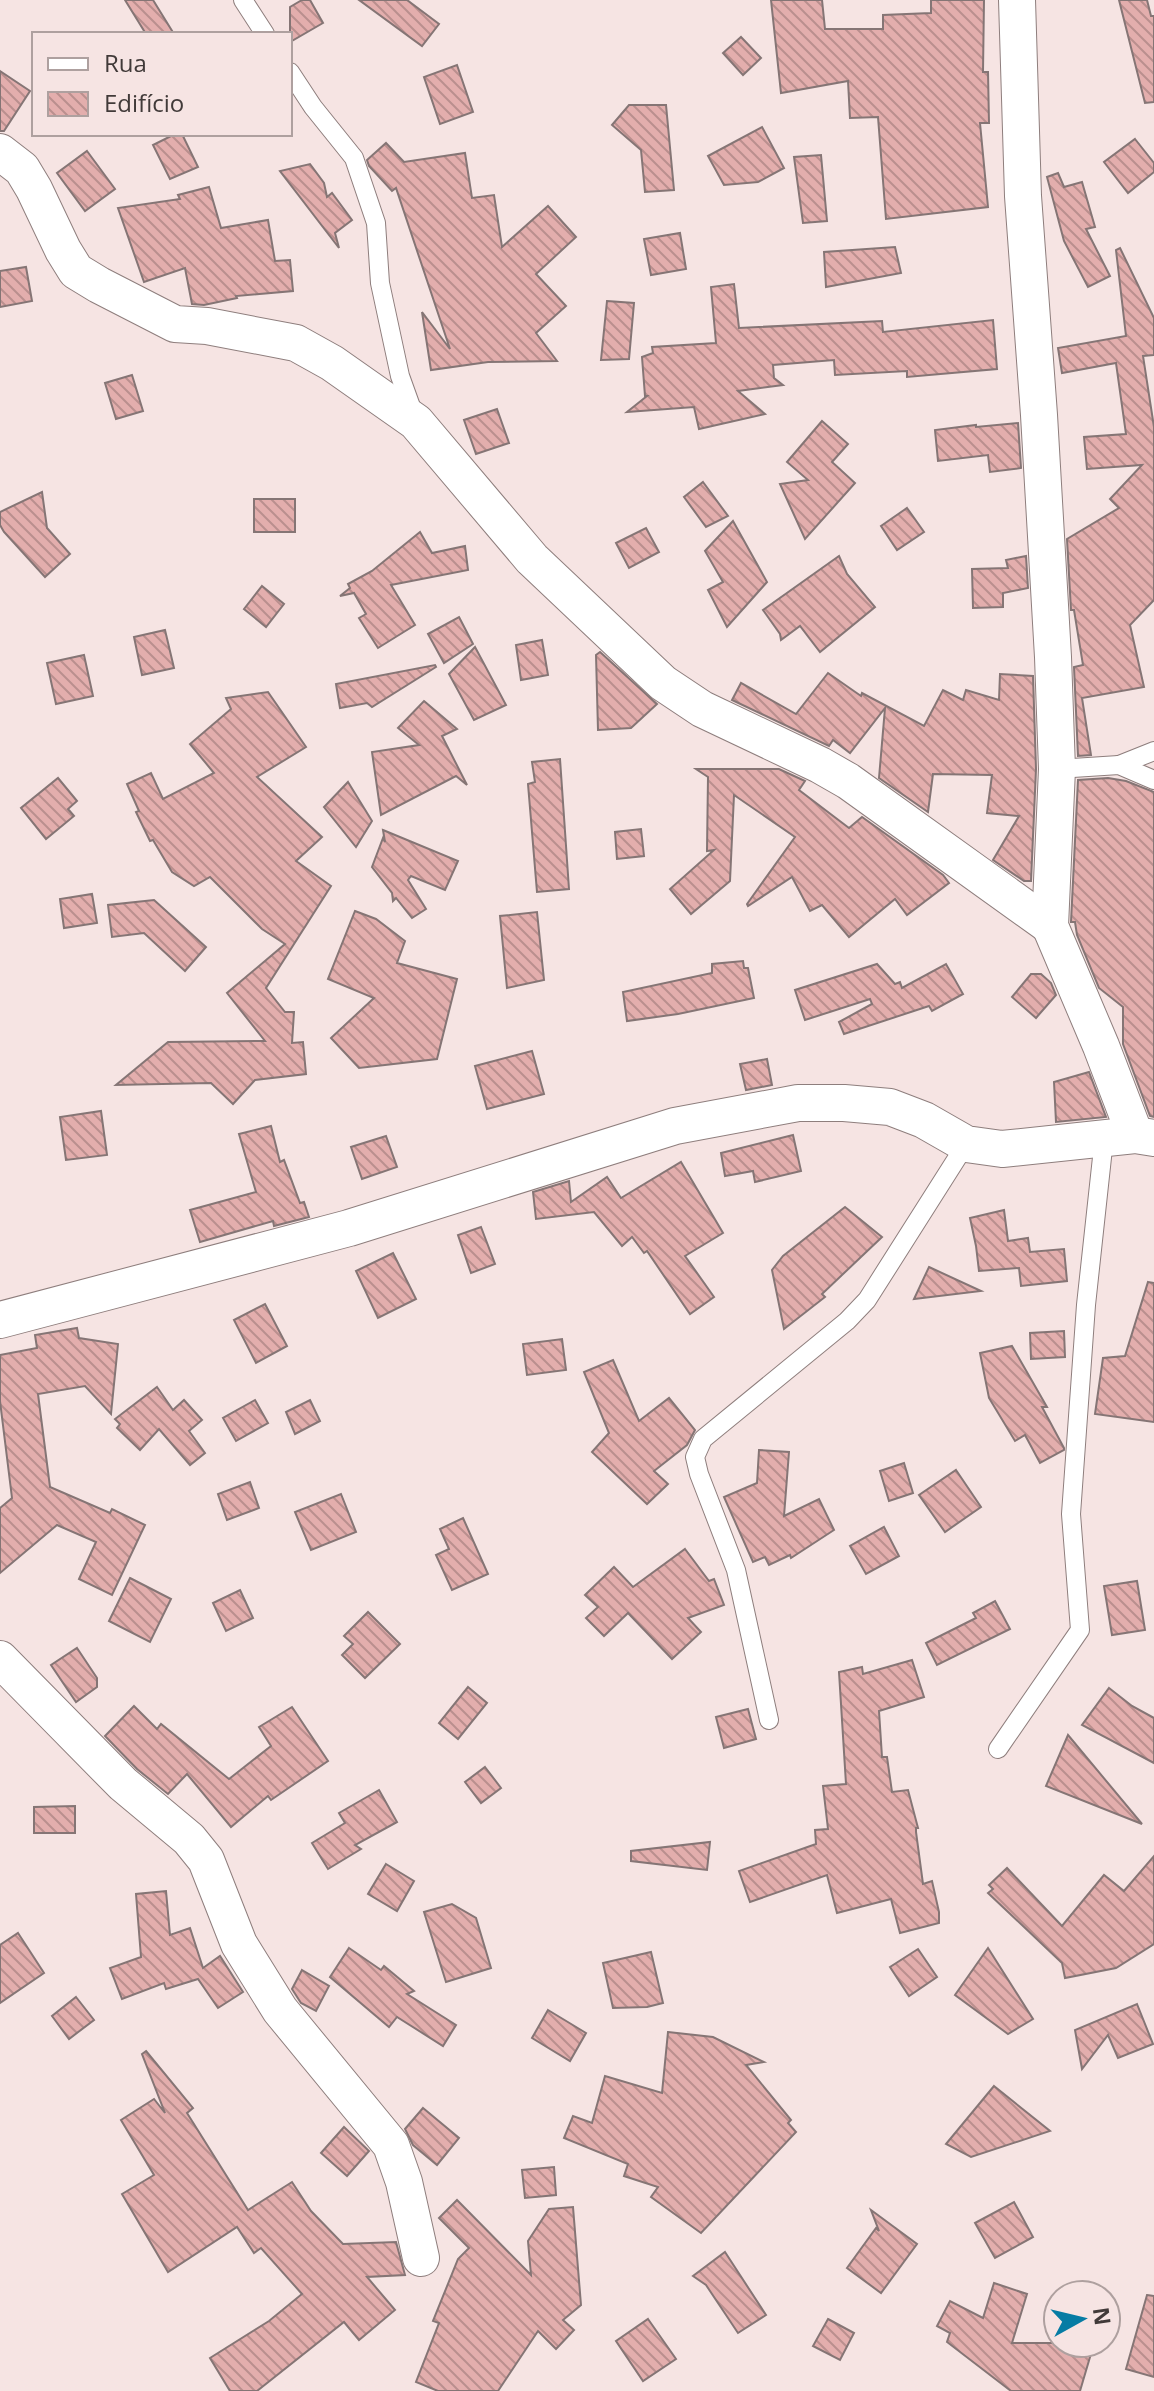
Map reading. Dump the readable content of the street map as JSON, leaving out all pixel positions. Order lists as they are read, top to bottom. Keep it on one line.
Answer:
{"legend":["Rua","Edifício"],"north":"right"}
